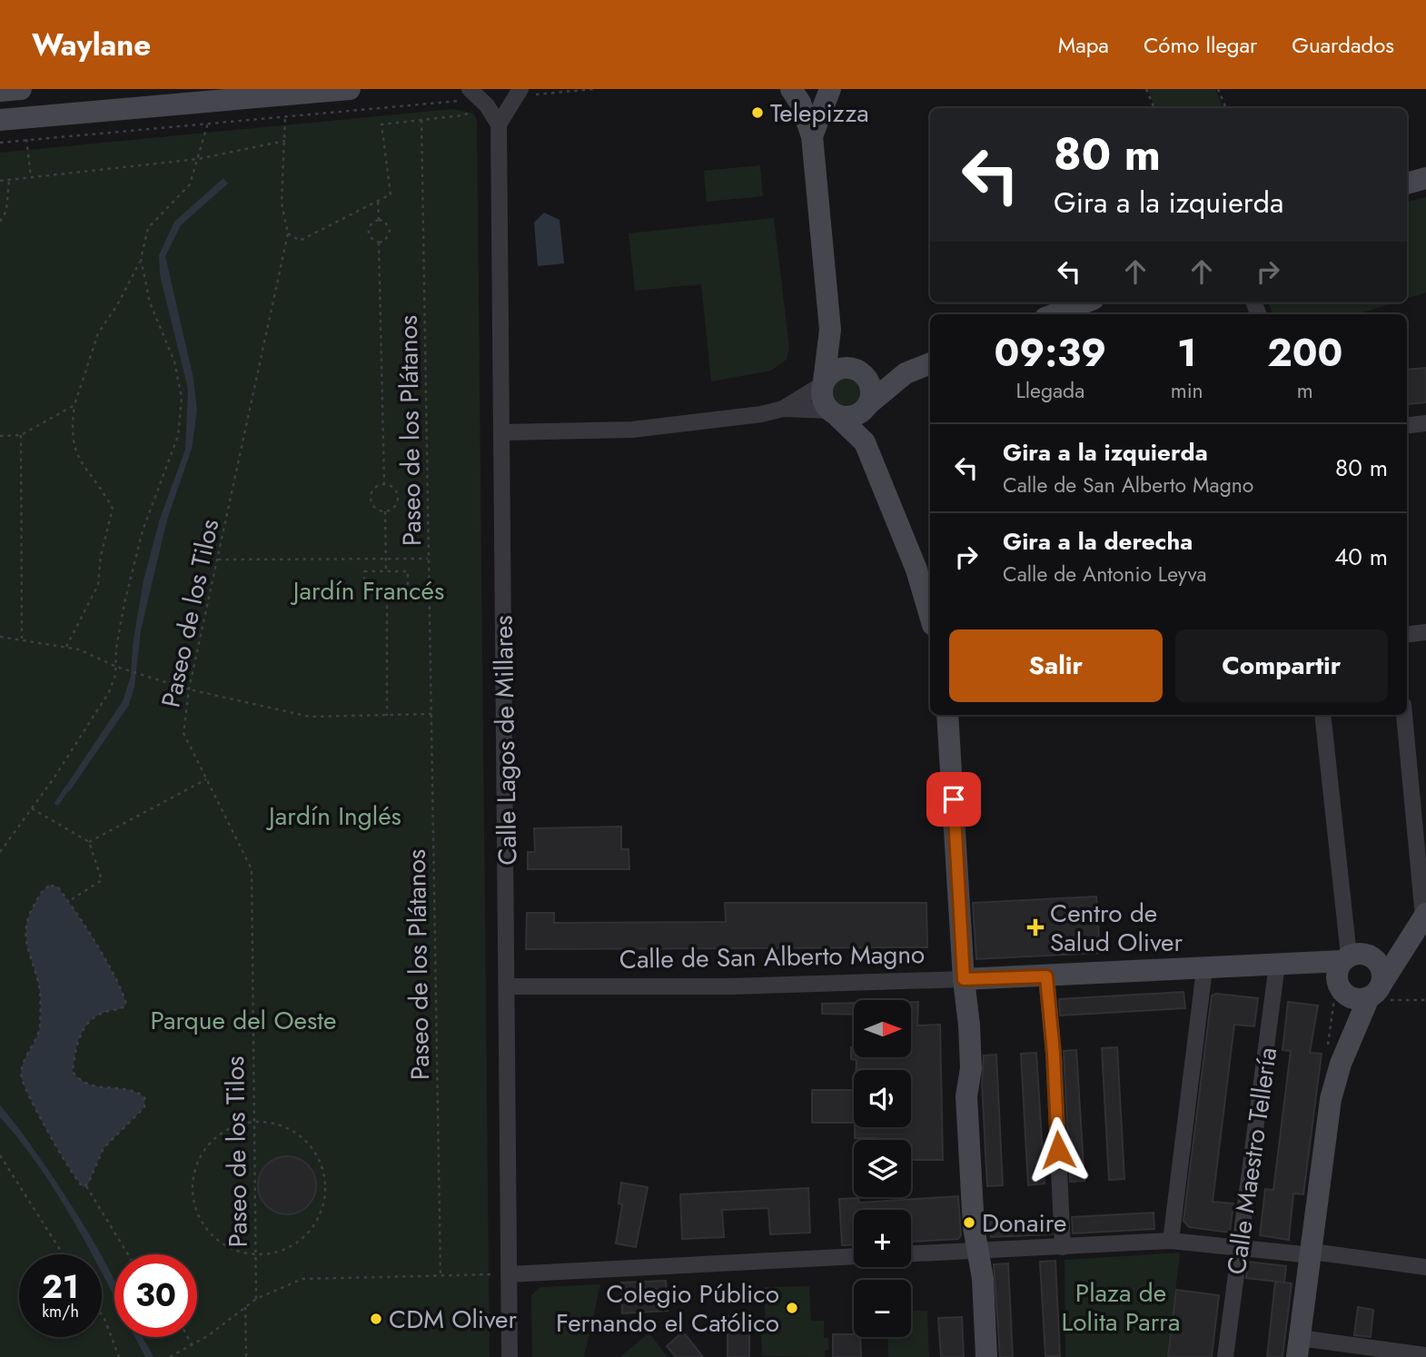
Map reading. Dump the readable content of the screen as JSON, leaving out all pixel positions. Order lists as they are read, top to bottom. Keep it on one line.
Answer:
{"streets":{"street":["Calle Lagos de Millares","Calle de San Alberto Magno","Calle Maestro Tellería"],"path":["Paseo de los Plátanos","Paseo de los Tilos"]},"crossings":[["Calle Lagos de Millares","Calle de San Alberto Magno"],["Calle de San Alberto Magno","Calle Maestro Tellería"]],"parks":["Jardín Francés","Jardín Inglés","Parque del Oeste","Plaza de Lolita Parra"],"places":{"other":["Telepizza","Donaire","Colegio Público Fernando el Católico","CDM Oliver"],"health":["Centro de Salud Oliver"]},"north":"right","page":{"header":"Waylane","nav":["Mapa","Cómo llegar","Guardados"],"turn":["80 m","Gira a la izquierda"],"eta":["09:39","Llegada","1","min","200","m"],"list":[{"name":"Gira a la izquierda","note":"Calle de San Alberto Magno","value":"80 m"},{"name":"Gira a la derecha","note":"Calle de Antonio Leyva","value":"40 m"}],"buttons":["Salir","Compartir"],"map_buttons":["+","−"],"speed":"21 km/h","limit":"30"}}
